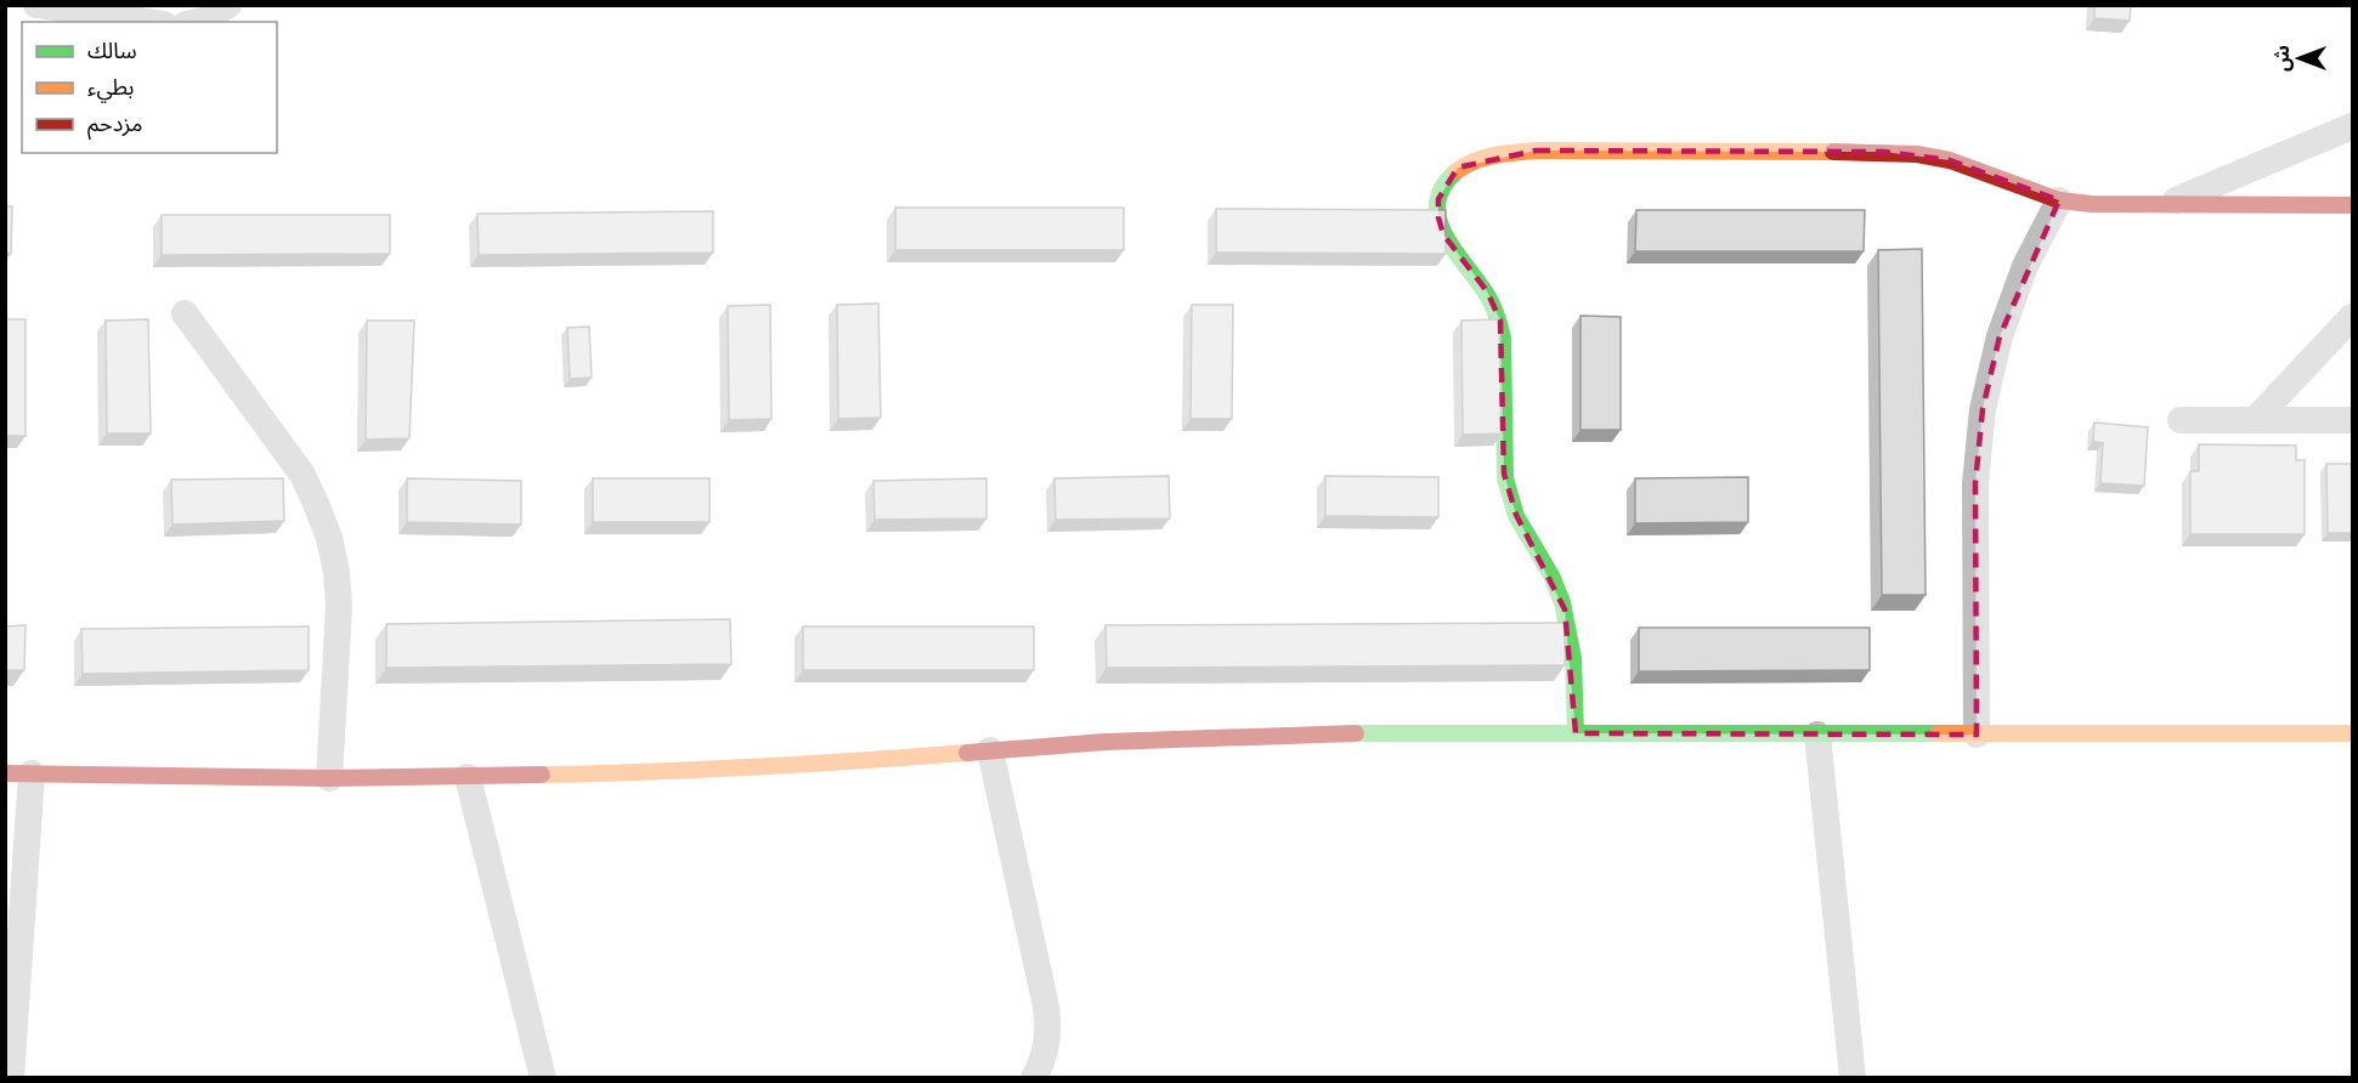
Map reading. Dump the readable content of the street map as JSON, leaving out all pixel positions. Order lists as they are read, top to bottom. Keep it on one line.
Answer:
{"legend":["سالك","بطيء","مزدحم"],"north":"left"}
